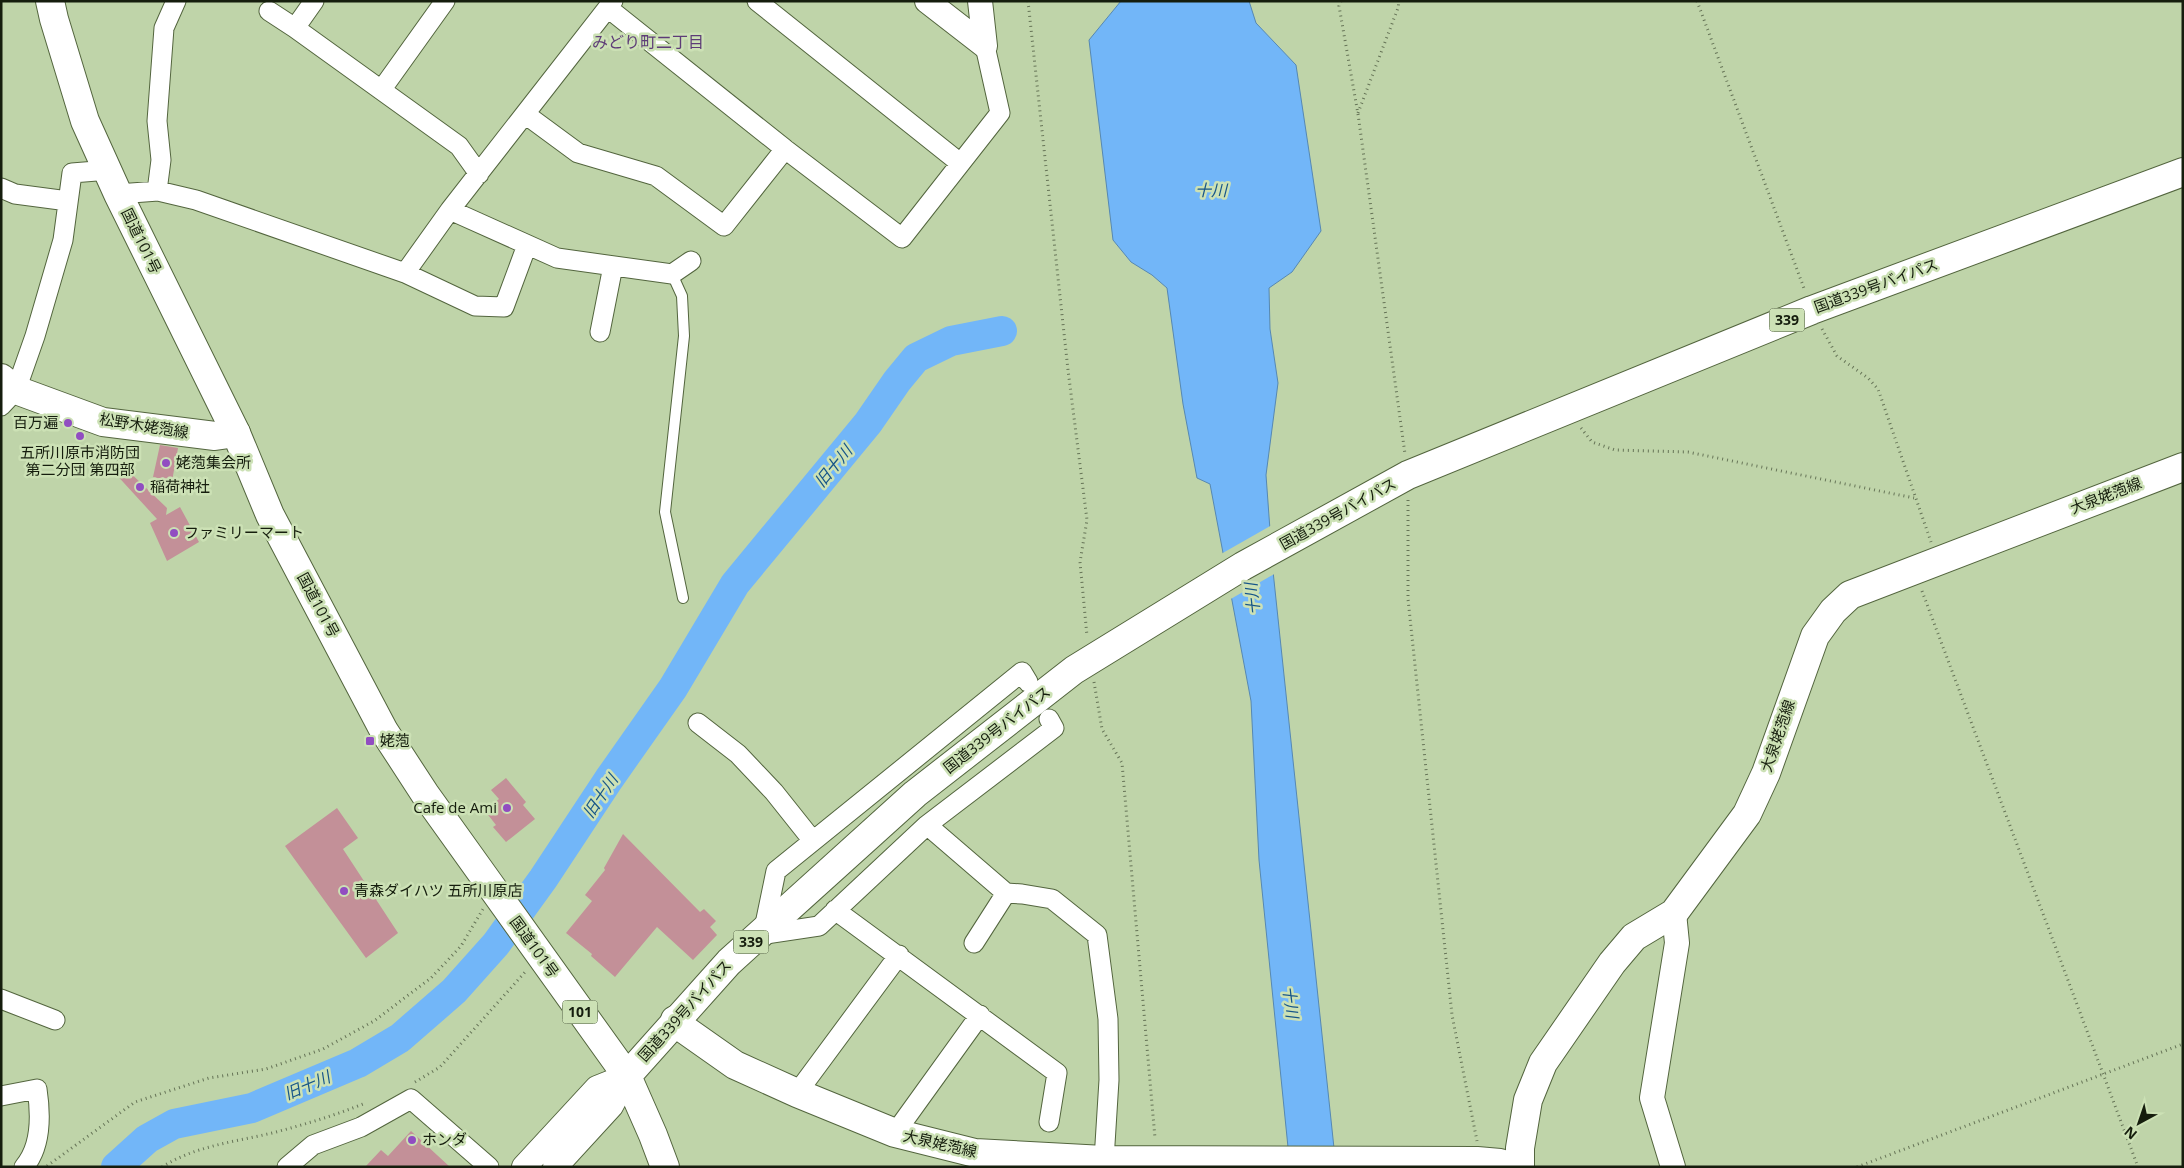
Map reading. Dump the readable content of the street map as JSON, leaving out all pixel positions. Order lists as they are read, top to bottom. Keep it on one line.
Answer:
{"streets":{"main road":["国道101号","国道339号バイパス","339","松野木姥萢線","大泉姥萢線","101"]},"crossings":[["国道101号","国道339号バイパス"],["国道101号","松野木姥萢線"],["国道339号バイパス","大泉姥萢線"]],"districts":["みどり町二丁目"],"water":["十川","旧十川"],"places":{"other":["百万遍","五所川原市消防団 第二分団 第四部","姥萢集会所","稲荷神社","ファミリーマート","Cafe de Ami","青森ダイハツ 五所川原店","ホンダ"],"transit":["姥萢"]},"north":"bottom left"}
